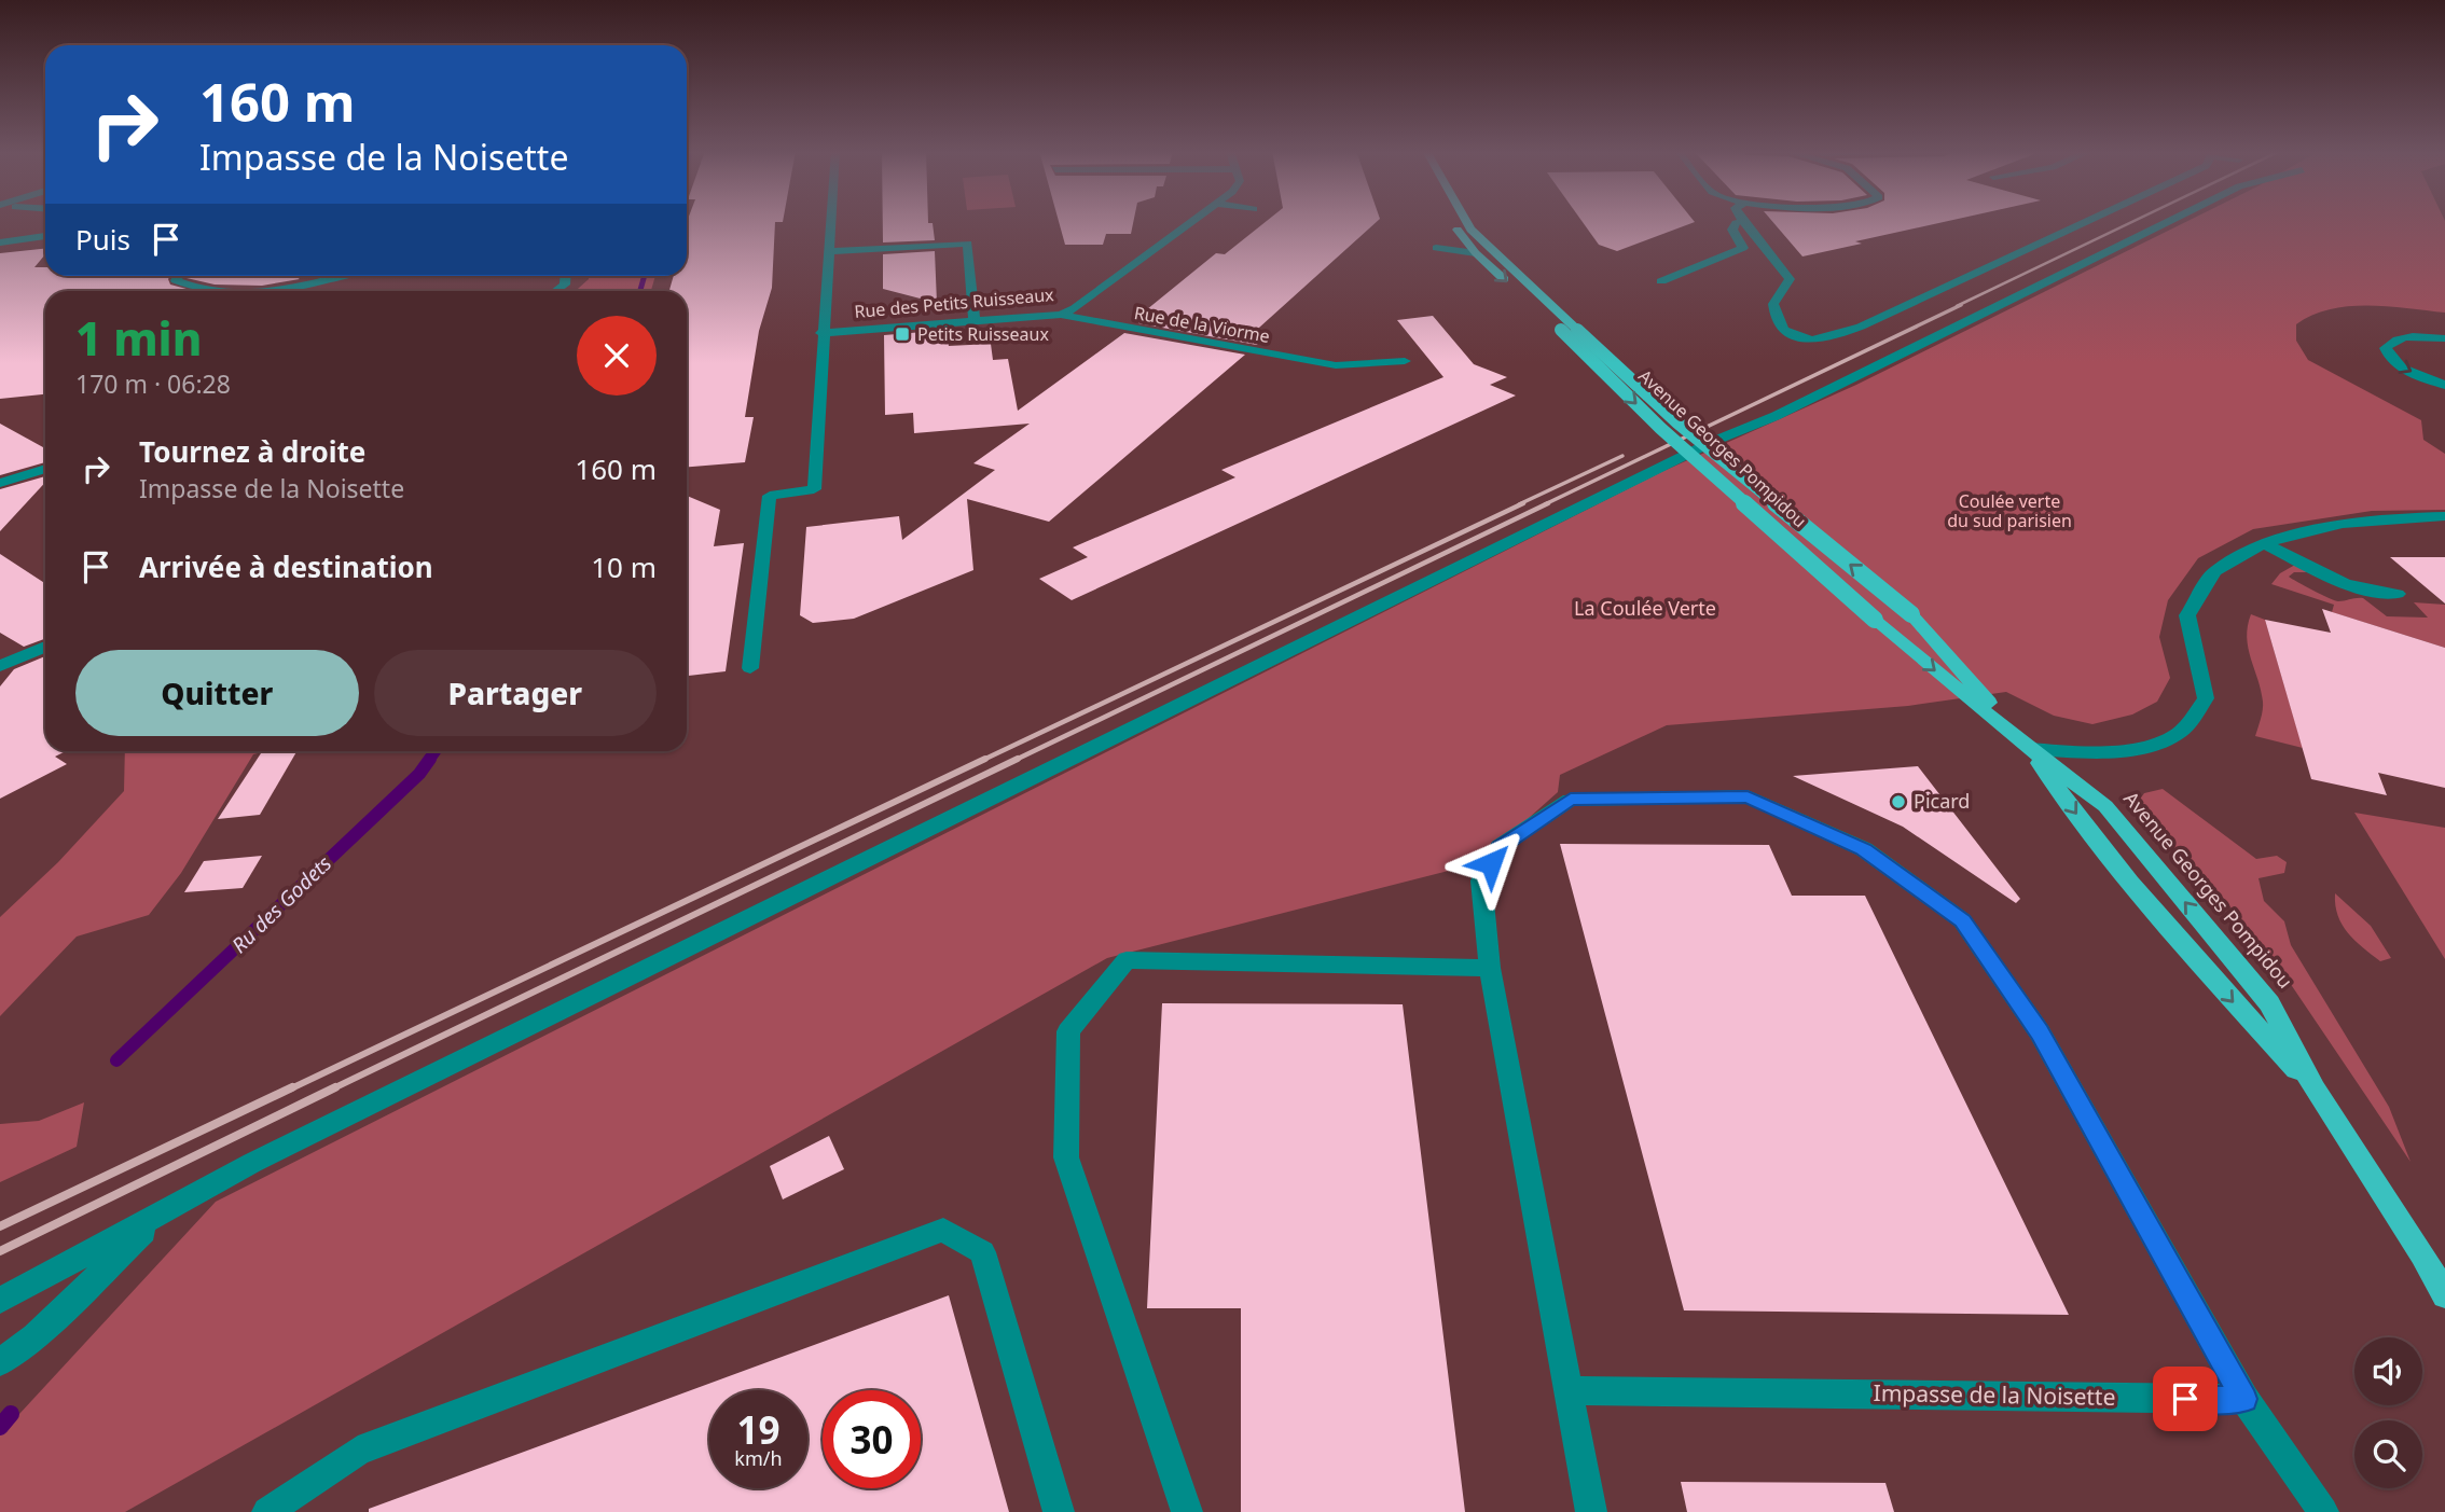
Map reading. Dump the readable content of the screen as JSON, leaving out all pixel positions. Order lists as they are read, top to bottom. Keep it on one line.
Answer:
{"streets":{"main road":["Avenue Georges Pompidou"],"street":["Rue des Petits Ruisseaux","Rue de la Viorme","Impasse de la Noisette"]},"crossings":[["Rue des Petits Ruisseaux","Rue de la Viorme"]],"water":["Ru des Godets"],"parks":["Coulée verte du sud parisien","La Coulée Verte"],"places":{"transit":["Petits Ruisseaux"],"other":["Picard"]},"page":{"turn":["160 m","Impasse de la Noisette"],"then":"Puis","heading":["1 min","170 m · 06:28"],"list":[{"name":"Tournez à droite","note":"Impasse de la Noisette","value":"160 m"},{"name":"Arrivée à destination","value":"10 m"}],"buttons":["Quitter","Partager"],"speed":"19 km/h","limit":"30"}}
